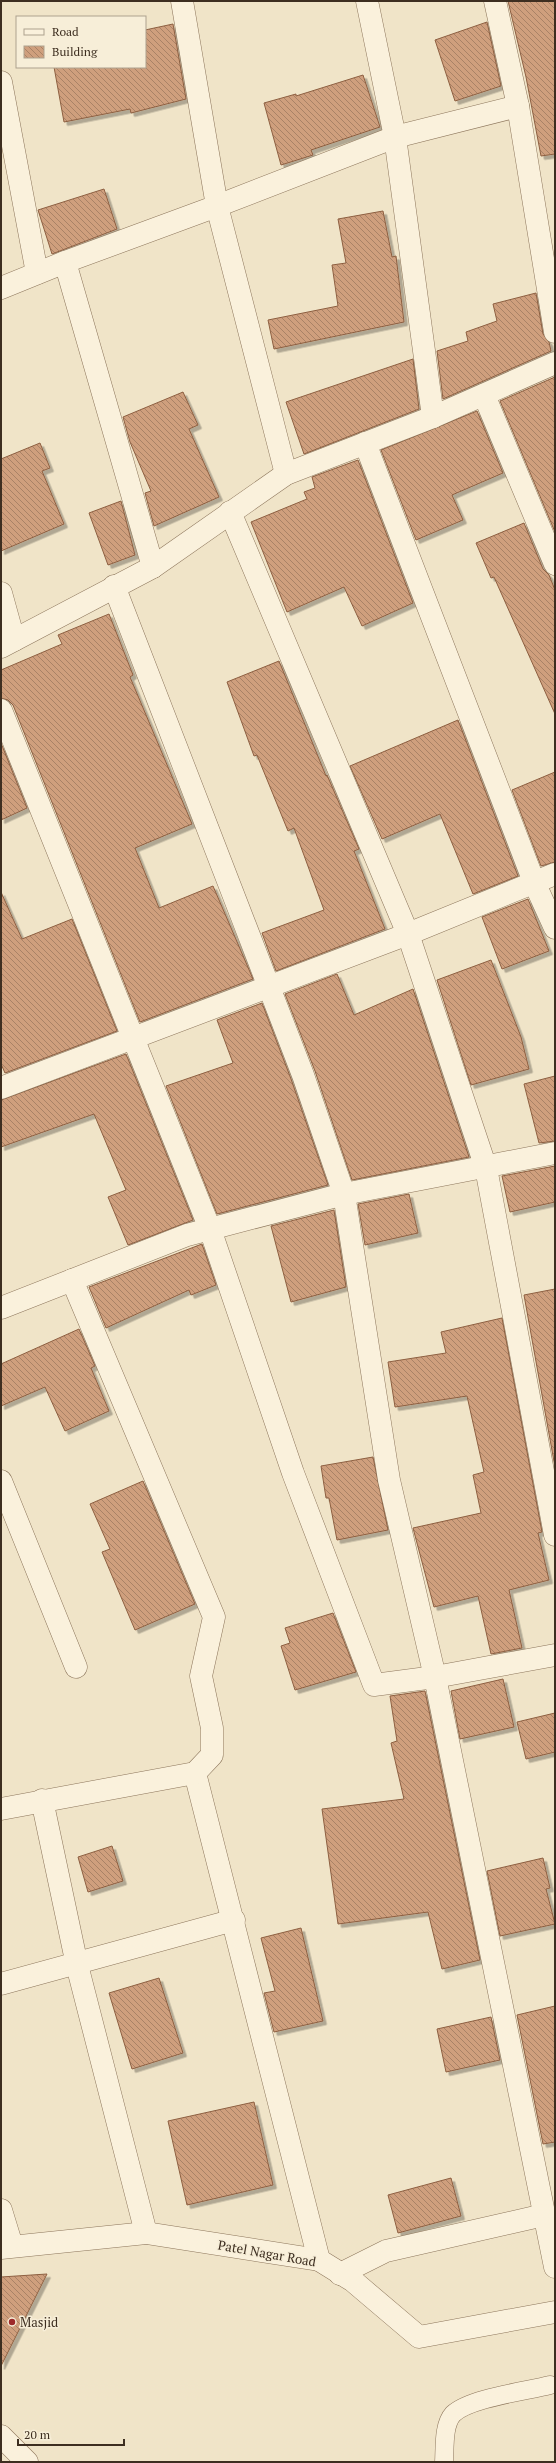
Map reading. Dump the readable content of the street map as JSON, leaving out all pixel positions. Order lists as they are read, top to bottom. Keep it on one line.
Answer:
{"streets":{"street":["Patel Nagar Road"]},"places":["Masjid"],"legend":["Road","Building"],"scale_bar":"20 m"}
